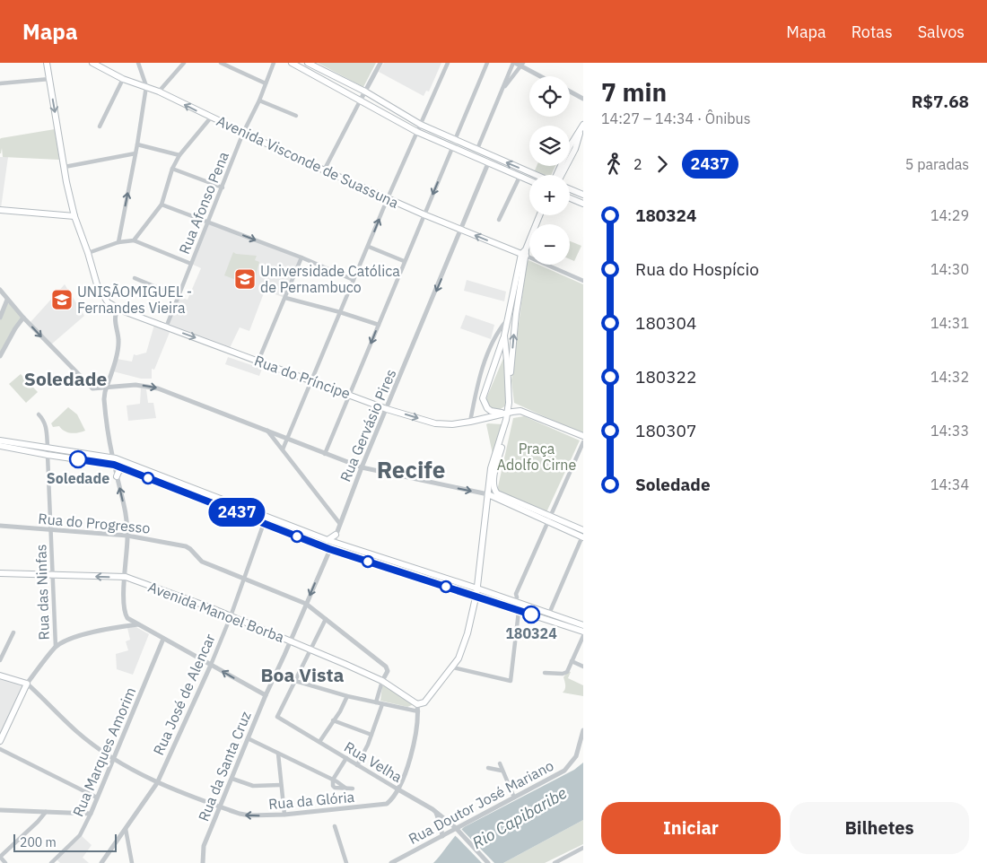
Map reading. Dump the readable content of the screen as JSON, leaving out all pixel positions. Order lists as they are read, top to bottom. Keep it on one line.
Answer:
{"streets":{"main road":["Avenida Visconde de Suassuna","Rua do Príncipe","Avenida Manoel Borba"],"street":["Rua Afonso Pena","Rua Gervásio Pires","Rua do Progresso","Rua das Ninfas","Rua José de Alencar","Rua Marques Amorim","Rua Velha","Rua da Santa Cruz","Rua da Glória","Rua Doutor José Mariano"]},"crossings":[["Avenida Visconde de Suassuna","Rua Afonso Pena"],["Avenida Visconde de Suassuna","Rua Gervásio Pires"],["Rua Afonso Pena","Rua do Príncipe"],["Rua do Príncipe","Rua Gervásio Pires"],["Rua do Progresso","Rua das Ninfas"],["Rua do Progresso","Rua José de Alencar"],["Rua das Ninfas","Avenida Manoel Borba"],["Avenida Manoel Borba","Rua José de Alencar"],["Avenida Manoel Borba","Rua da Glória"],["Rua José de Alencar","Rua da Glória"],["Rua Marques Amorim","Rua da Glória"],["Rua Velha","Rua da Glória"],["Rua Velha","Rua Doutor José Mariano"],["Rua da Santa Cruz","Rua da Glória"]],"one_way":["Rua do Príncipe"],"districts":["Soledade","Recife","Boa Vista"],"water":["Rio Capibaribe"],"parks":["Praça Adolfo Cirne"],"places":{"school or university":["Universidade Católica de Pernambuco","UNISÃOMIGUEL - Fernandes Vieira"],"other":["Soledade","180324"]},"lines":["bus line 2437"],"scale_bar":"200 m","page":{"header":"Mapa","nav":["Mapa","Rotas","Salvos"],"on_map":"2437","heading":["7 min","14:27 – 14:34 · Ônibus","R$7.68"],"map_buttons":["+","−"],"legs":["2","2437","5 paradas"],"list":[{"name":"180324","value":"14:29"},{"name":"Rua do Hospício","value":"14:30"},{"name":"180304","value":"14:31"},{"name":"180322","value":"14:32"},{"name":"180307","value":"14:33"},{"name":"Soledade","value":"14:34"}],"buttons":["Iniciar","Bilhetes"],"scale":"200 m"}}
